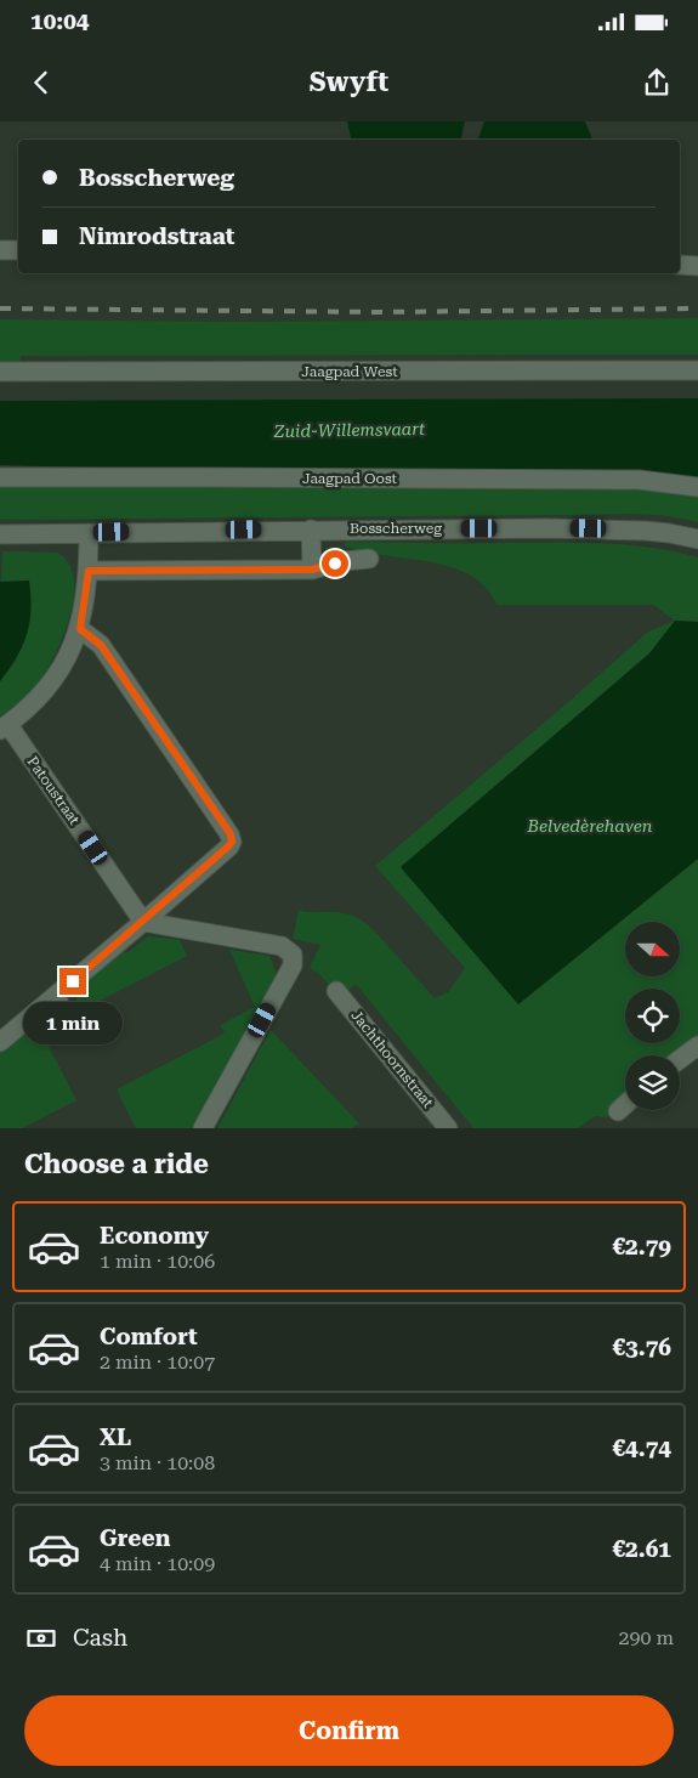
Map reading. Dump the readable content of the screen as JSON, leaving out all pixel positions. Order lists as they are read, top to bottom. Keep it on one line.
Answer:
{"streets":{"street":["Jaagpad West","Jaagpad Oost","Bosscherweg","Patoustraat","Jachthoornstraat"]},"water":["Zuid-Willemsvaart","Belvedèrehaven"],"north":"right","page":{"status":"10:04","header":"Swyft","banner":["Bosscherweg","Nimrodstraat"],"bubble":"1 min","heading":"Choose a ride","list":[{"name":"Economy","note":"1 min · 10:06","value":"€2.79"},{"name":"Comfort","note":"2 min · 10:07","value":"€3.76"},{"name":"XL","note":"3 min · 10:08","value":"€4.74"},{"name":"Green","note":"4 min · 10:09","value":"€2.61"}],"pay":["Cash","290 m"],"buttons":"Confirm"}}
